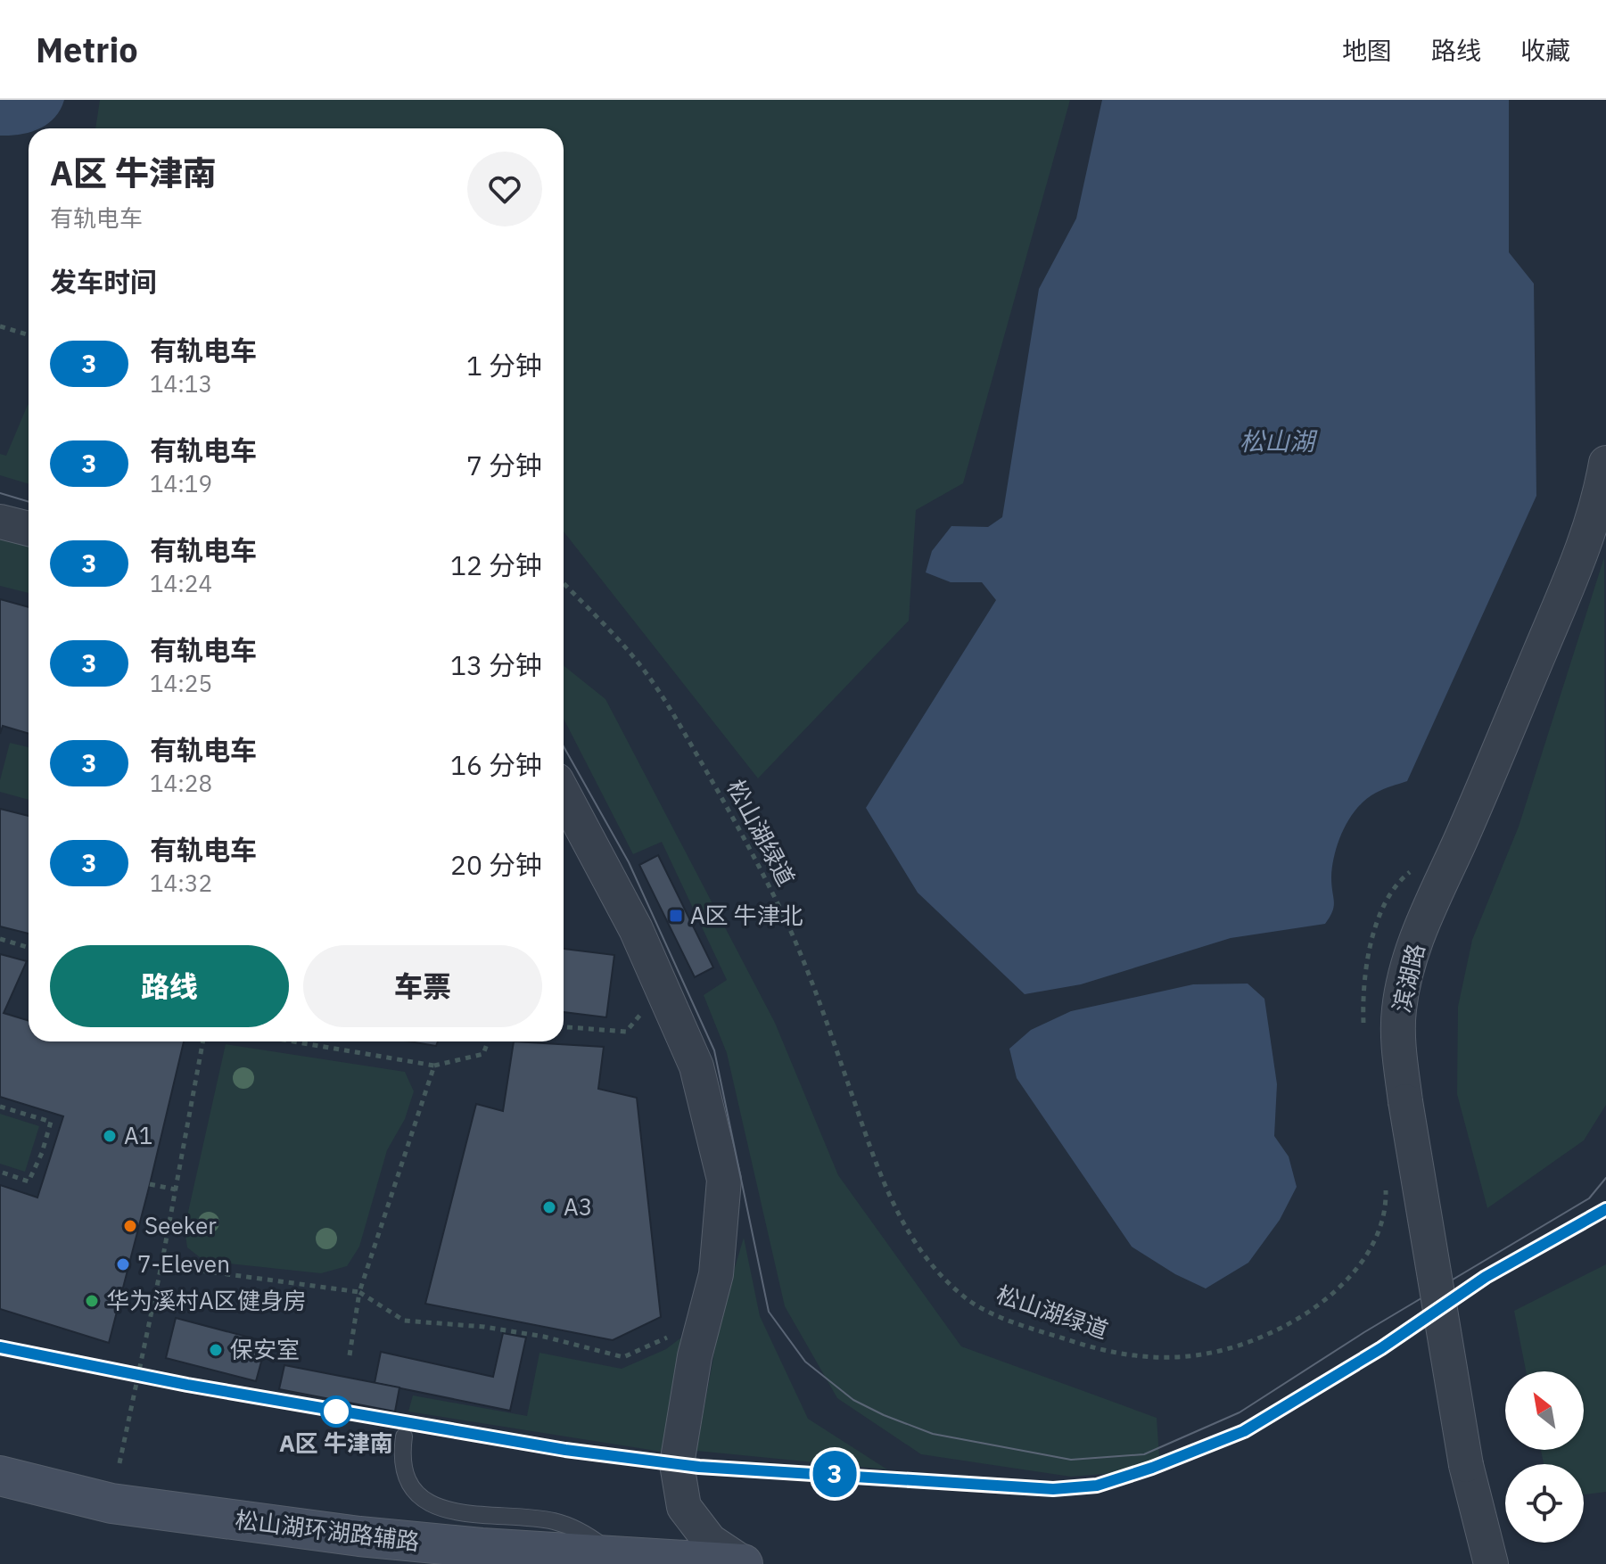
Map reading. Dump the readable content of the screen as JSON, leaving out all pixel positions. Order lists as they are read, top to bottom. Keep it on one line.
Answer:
{"streets":{"main road":["松山湖环湖路辅路"],"street":["滨湖路"],"path":["松山湖绿道"]},"water":["松山湖"],"places":{"transit":["A区 牛津北"],"other":["A1","A3","Seeker","7-Eleven","华为溪村A区健身房","保安室","A区 牛津南"]},"lines":["tram line 3"],"north":"top left","page":{"header":"Metrio","nav":["地图","路线","收藏"],"on_map":"3","heading":[["A区 牛津南","有轨电车"],"发车时间"],"list":[{"mark":"3","name":"有轨电车","note":"14:13","value":"1 分钟"},{"mark":"3","name":"有轨电车","note":"14:19","value":"7 分钟"},{"mark":"3","name":"有轨电车","note":"14:24","value":"12 分钟"},{"mark":"3","name":"有轨电车","note":"14:25","value":"13 分钟"},{"mark":"3","name":"有轨电车","note":"14:28","value":"16 分钟"},{"mark":"3","name":"有轨电车","note":"14:32","value":"20 分钟"}],"buttons":["路线","车票"]}}
